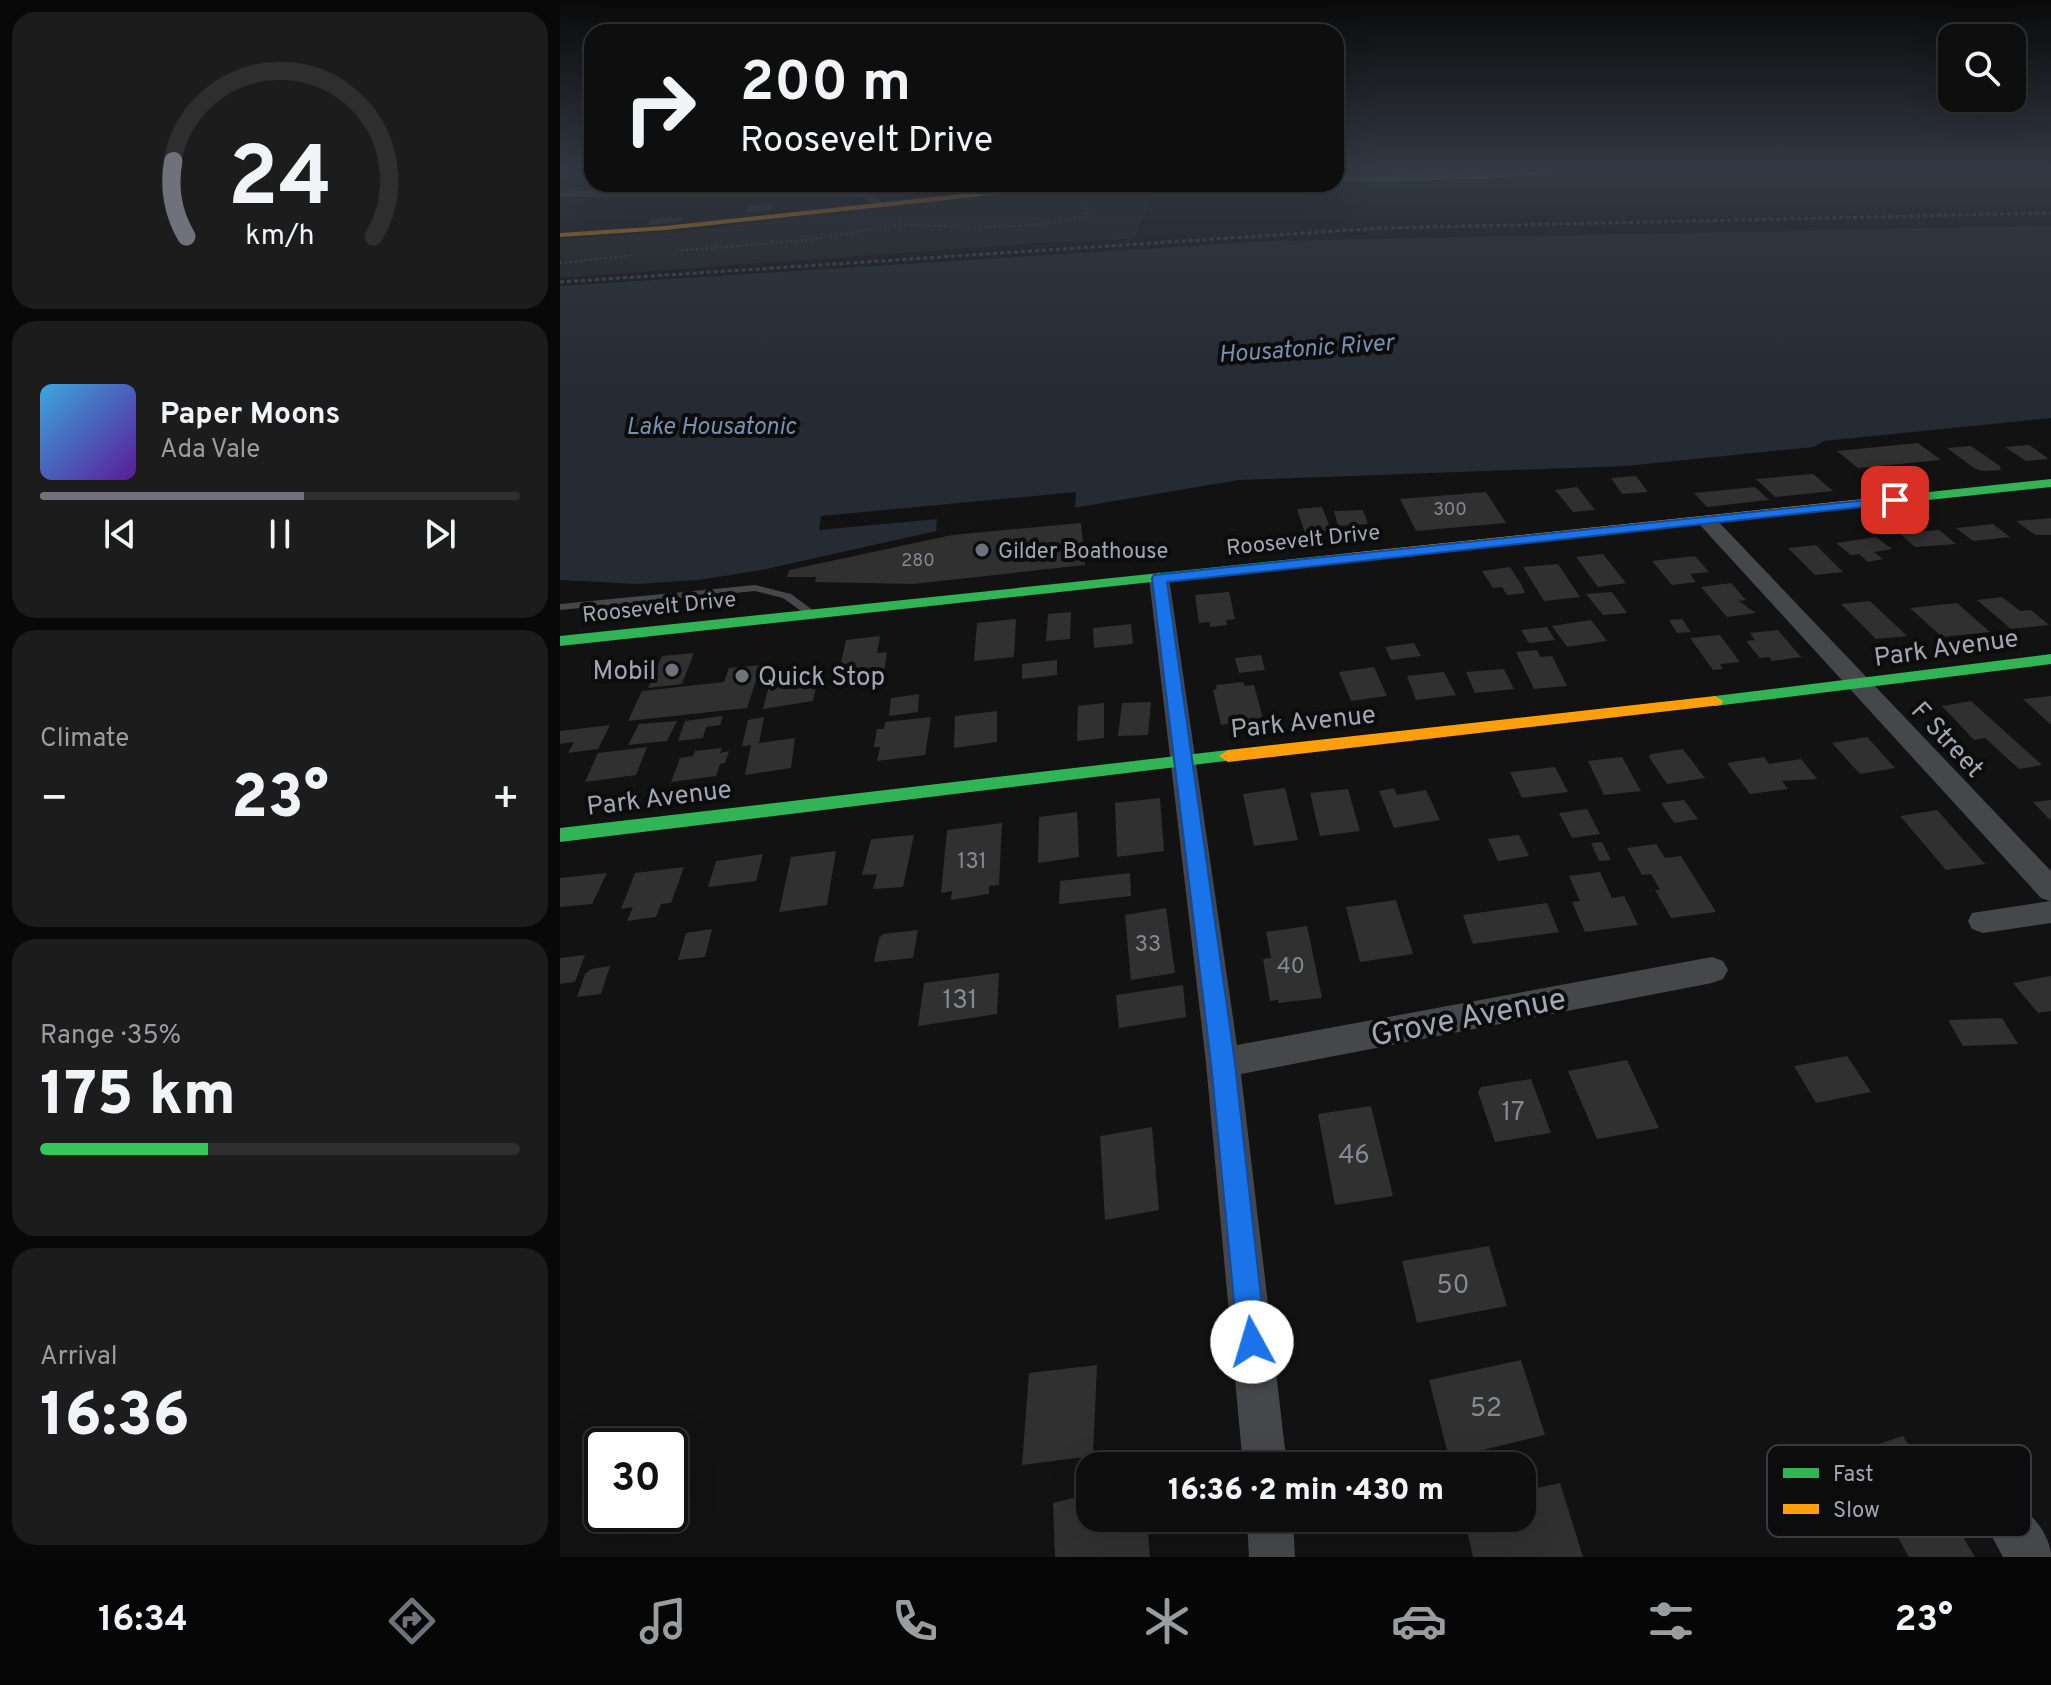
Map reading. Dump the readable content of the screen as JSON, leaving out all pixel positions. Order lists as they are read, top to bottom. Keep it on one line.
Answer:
{"streets":{"main road":["Roosevelt Drive","Park Avenue"],"street":["F Street","Grove Avenue"]},"crossings":[["Roosevelt Drive","F Street"],["Park Avenue","F Street"]],"water":["Housatonic River","Lake Housatonic"],"places":["Gilder Boathouse","Mobil","Quick Stop"],"house_numbers":["300","280","131","33","40","131","17","46","50","52"],"legend":["Fast","Slow"],"page":{"turn":["200 m","Roosevelt Drive"],"song":["Paper Moons","Ada Vale"],"tile":["Climate",["Range · 35%","175 km"],["Arrival","16:36"]],"heat":["−","23°","+"],"limit":"30","trip":"16:36 · 2 min · 430 m","tabs":["16:34","23°"],"gauge":["24","km/h"]}}
